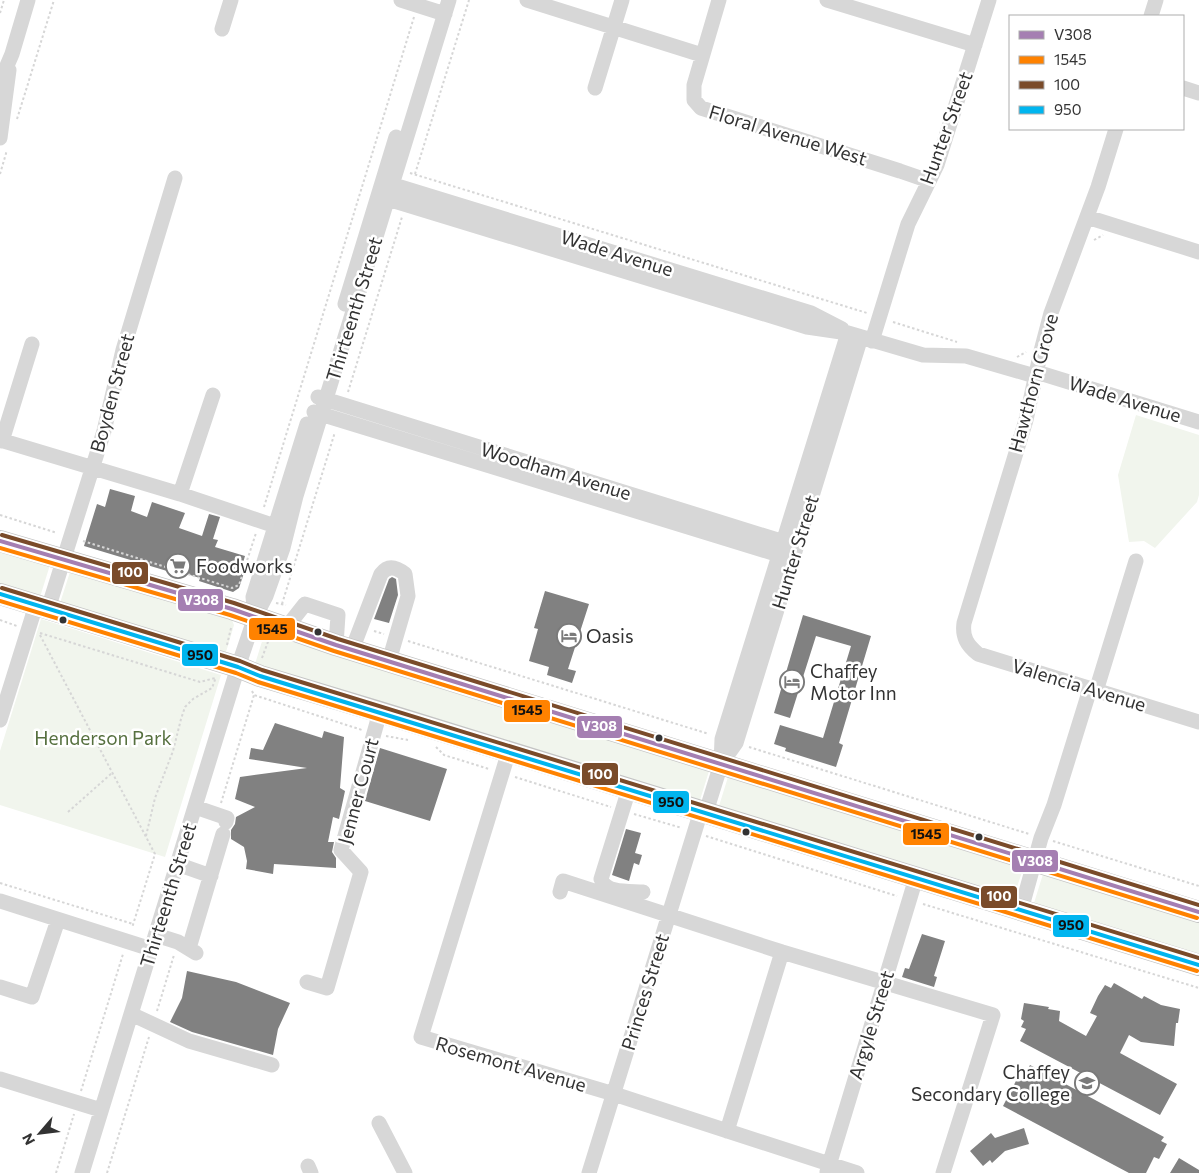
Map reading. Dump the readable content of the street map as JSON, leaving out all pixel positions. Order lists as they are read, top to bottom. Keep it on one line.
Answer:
{"streets":{"street":["Hunter Street","Floral Avenue West","Wade Avenue","Thirteenth Street","Hawthorn Grove","Boyden Street","Woodham Avenue","Valencia Avenue","Jenner Court","Princes Street","Argyle Street","Rosemont Avenue"]},"crossings":[["Hunter Street","Floral Avenue West"],["Hunter Street","Wade Avenue"],["Hunter Street","Woodham Avenue"],["Hunter Street","Princes Street"],["Wade Avenue","Thirteenth Street"],["Wade Avenue","Hawthorn Grove"],["Thirteenth Street","Woodham Avenue"],["Hawthorn Grove","Valencia Avenue"],["Princes Street","Rosemont Avenue"],["Argyle Street","Rosemont Avenue"]],"parks":["Henderson Park"],"places":{"supermarket":["Foodworks"],"hotel":["Oasis","Chaffey Motor Inn"],"school or university":["Chaffey Secondary College"]},"lines":["transit line 100","transit line V308","transit line 1545","transit line 950"],"legend":["V308","1545","100","950"],"north":"bottom left"}
